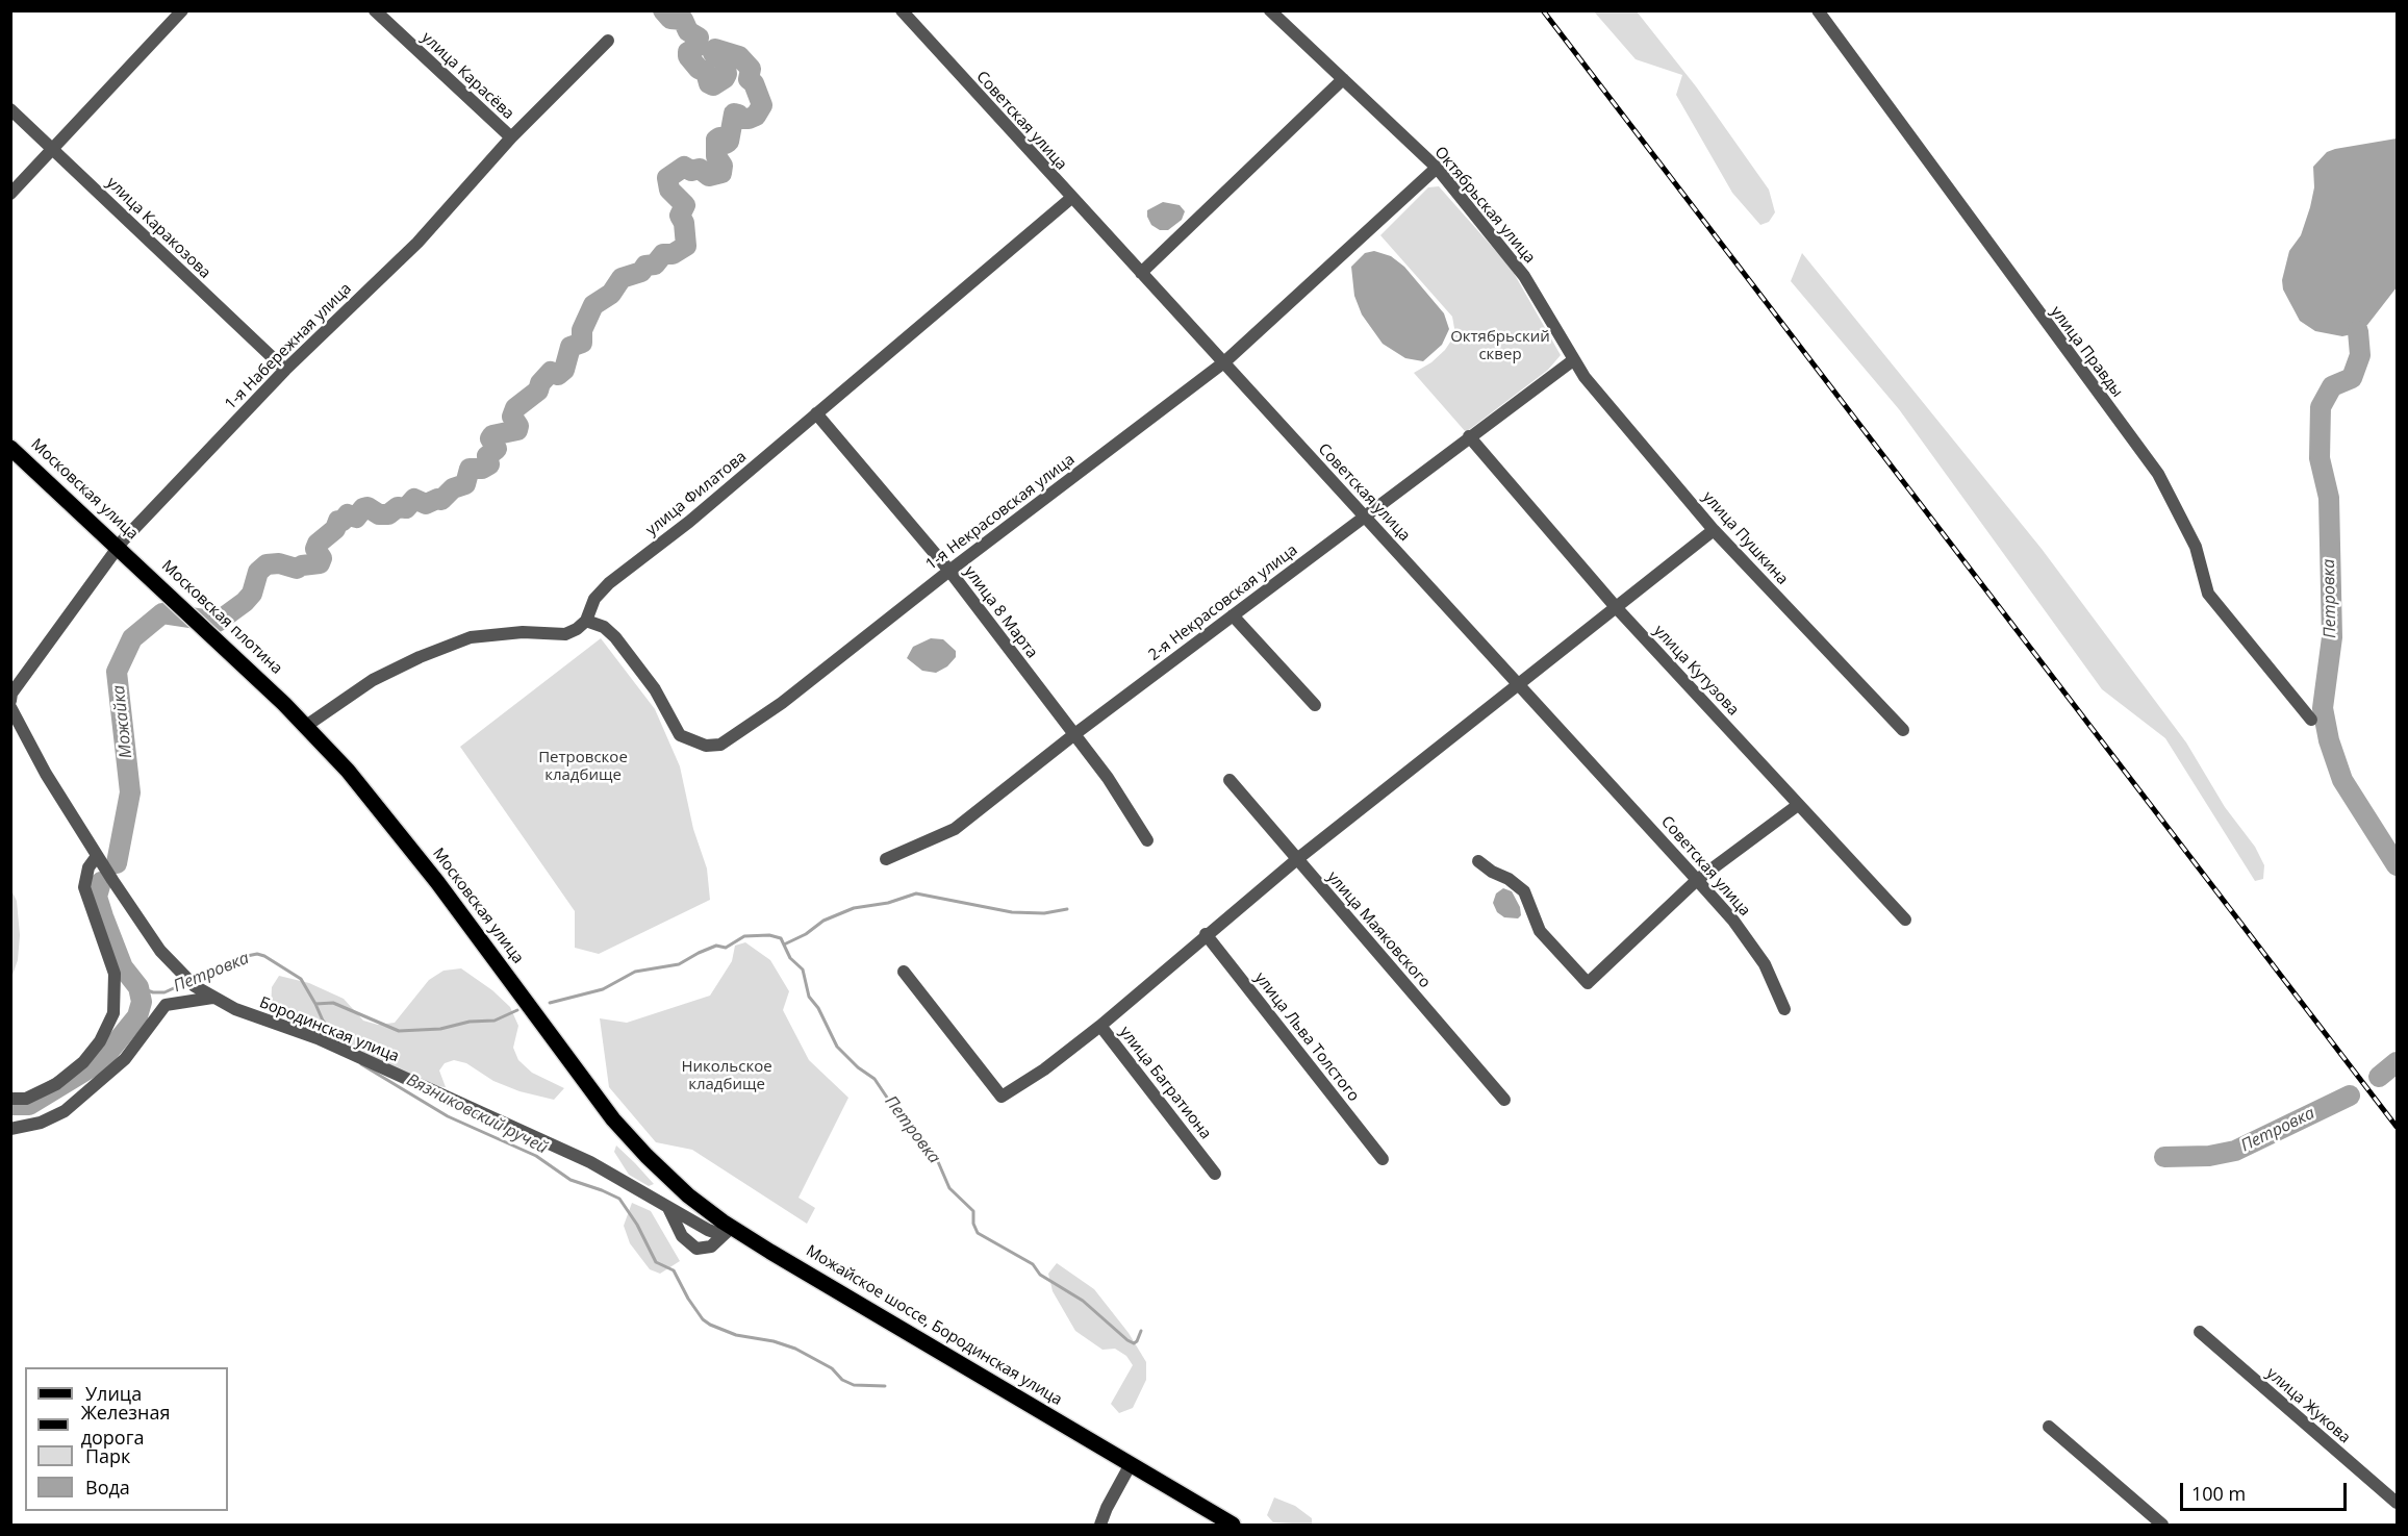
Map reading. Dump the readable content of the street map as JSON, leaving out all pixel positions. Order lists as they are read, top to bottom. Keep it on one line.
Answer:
{"streets":{"main road":["Московская улица","Московская плотина","Можайское шоссе, Бородинская улица"],"street":["улица Карасёва","Советская улица","Октябрьская улица","улица Каракозова","1-я Набережная улица","улица Правды","улица Филатова","1-я Некрасовская улица","улица Пушкина","2-я Некрасовская улица","улица 8 Марта","улица Кутузова","улица Маяковского","Бородинская улица","улица Льва Толстого","улица Багратиона","улица Жукова"]},"crossings":[["улица Карасёва","1-я Набережная улица"],["Советская улица","улица Филатова"],["Советская улица","1-я Некрасовская улица"],["Советская улица","2-я Некрасовская улица"],["Октябрьская улица","1-я Некрасовская улица"],["Октябрьская улица","улица Пушкина"],["Октябрьская улица","2-я Некрасовская улица"],["улица Каракозова","1-я Набережная улица"],["1-я Набережная улица","Московская улица"],["Московская улица","Московская плотина"],["Московская улица","Можайское шоссе, Бородинская улица"],["улица Филатова","1-я Некрасовская улица"],["улица Филатова","улица 8 Марта"],["1-я Некрасовская улица","улица 8 Марта"],["улица Пушкина","2-я Некрасовская улица"],["2-я Некрасовская улица","улица 8 Марта"],["2-я Некрасовская улица","улица Кутузова"],["Бородинская улица","Можайское шоссе, Бородинская улица"]],"water":["Петровка","Можайка","Вязниковский ручей"],"parks":["Октябрьский сквер","Петровское кладбище","Никольское кладбище"],"legend":["Улица","Железная дорога","Парк","Вода"],"scale_bar":"100 m"}
